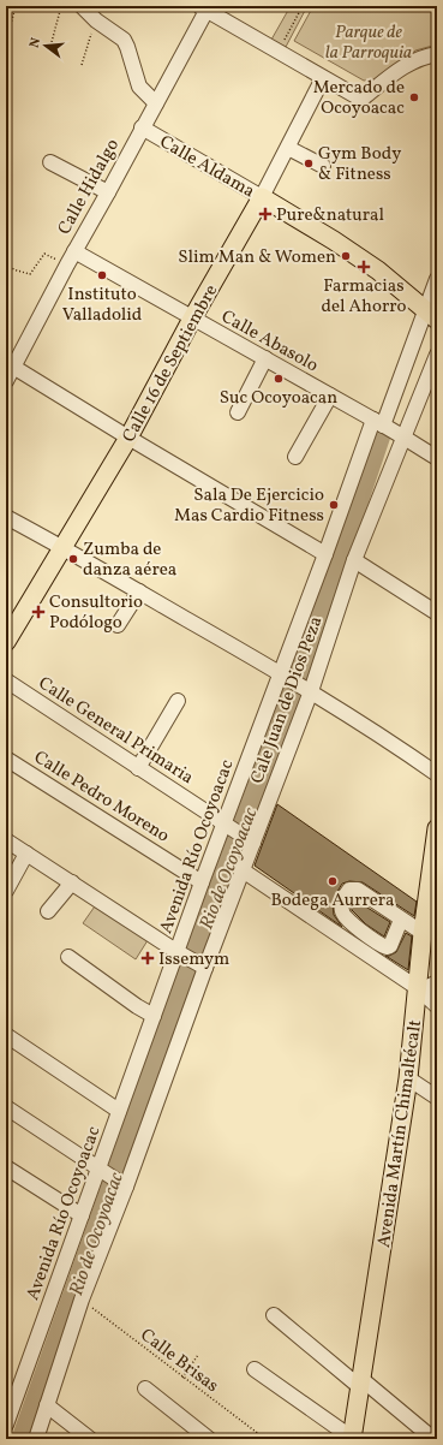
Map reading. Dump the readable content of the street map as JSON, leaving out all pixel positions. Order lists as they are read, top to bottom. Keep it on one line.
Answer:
{"streets":{"main road":["Calle Aldama","Calle 16 de Septiembre","Avenida Martín Chimaltécalt"],"street":["Calle Hidalgo","Calle Abasolo","Cale Juan de Dios Peza","Calle General Primaria","Calle Pedro Moreno","Avenida Río Ocoyoacac"],"path":["Calle Brisas"]},"crossings":[["Calle Aldama","Calle Hidalgo"],["Calle Aldama","Calle 16 de Septiembre"],["Calle Aldama","Avenida Río Ocoyoacac"],["Calle Hidalgo","Calle Abasolo"],["Calle Abasolo","Calle 16 de Septiembre"],["Calle Abasolo","Cale Juan de Dios Peza"],["Calle Abasolo","Avenida Río Ocoyoacac"],["Cale Juan de Dios Peza","Calle General Primaria"],["Cale Juan de Dios Peza","Calle Brisas"],["Calle General Primaria","Avenida Río Ocoyoacac"],["Calle Pedro Moreno","Avenida Río Ocoyoacac"]],"water":["Rio de Ocoyoacac"],"parks":["Parque de la Parroquia"],"places":{"other":["Mercado de Ocoyoacac","Gym Body & Fitness","Slim Man & Women","Instituto Valladolid","Suc Ocoyoacan","Sala De Ejercicio Mas Cardio Fitness","Zumba de danza aérea","Bodega Aurrera"],"health":["Pure&natural","Farmacias del Ahorro","Consultorio Podólogo","Issemym"]},"north":"left"}
